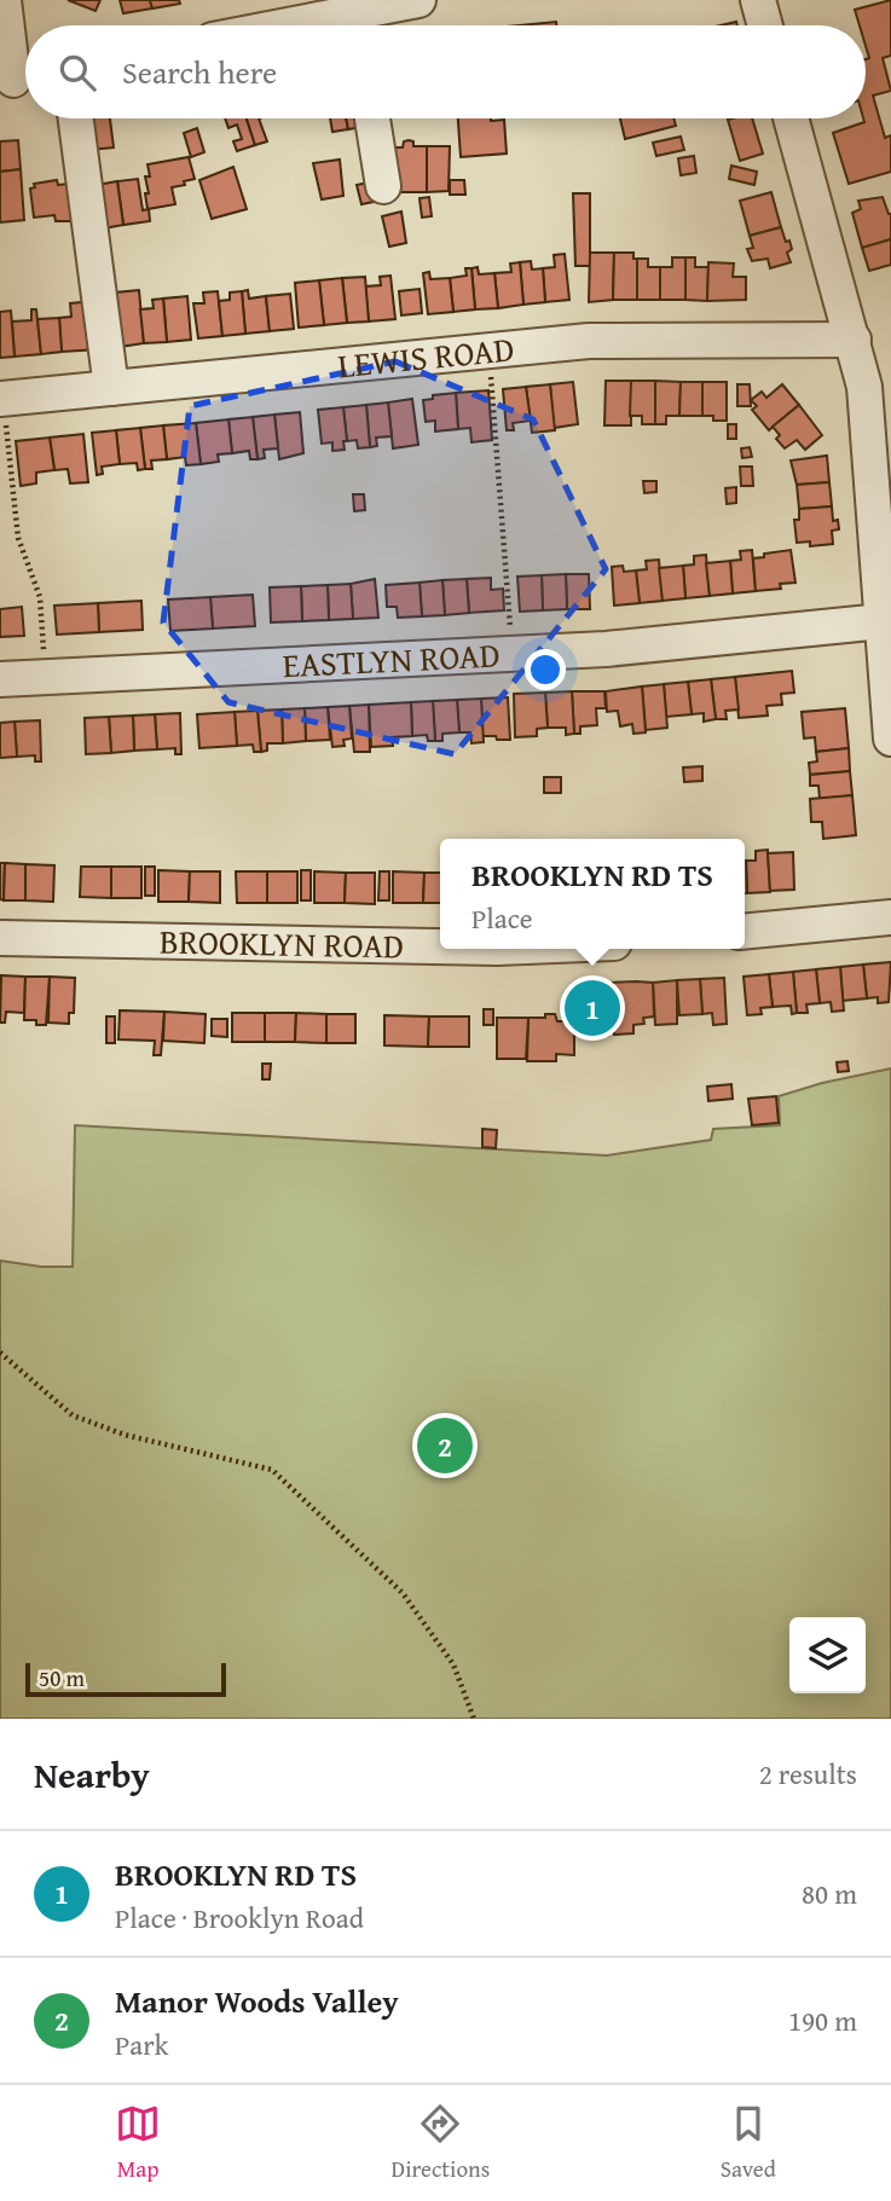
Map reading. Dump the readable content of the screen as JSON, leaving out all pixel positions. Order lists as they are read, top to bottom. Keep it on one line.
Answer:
{"streets":{"street":["LEWIS ROAD","EASTLYN ROAD","BROOKLYN ROAD"]},"scale_bar":"50 m","page":{"search":"Search here","popup":["BROOKLYN RD TS","Place"],"pins":["1","2"],"scale":"50 m","heading":["Nearby","2 results"],"list":[{"mark":"1","name":"BROOKLYN RD TS","note":"Place · Brooklyn Road","value":"80 m"},{"mark":"2","name":"Manor Woods Valley","note":"Park","value":"190 m"}],"nav":["Map","Directions","Saved"]}}
